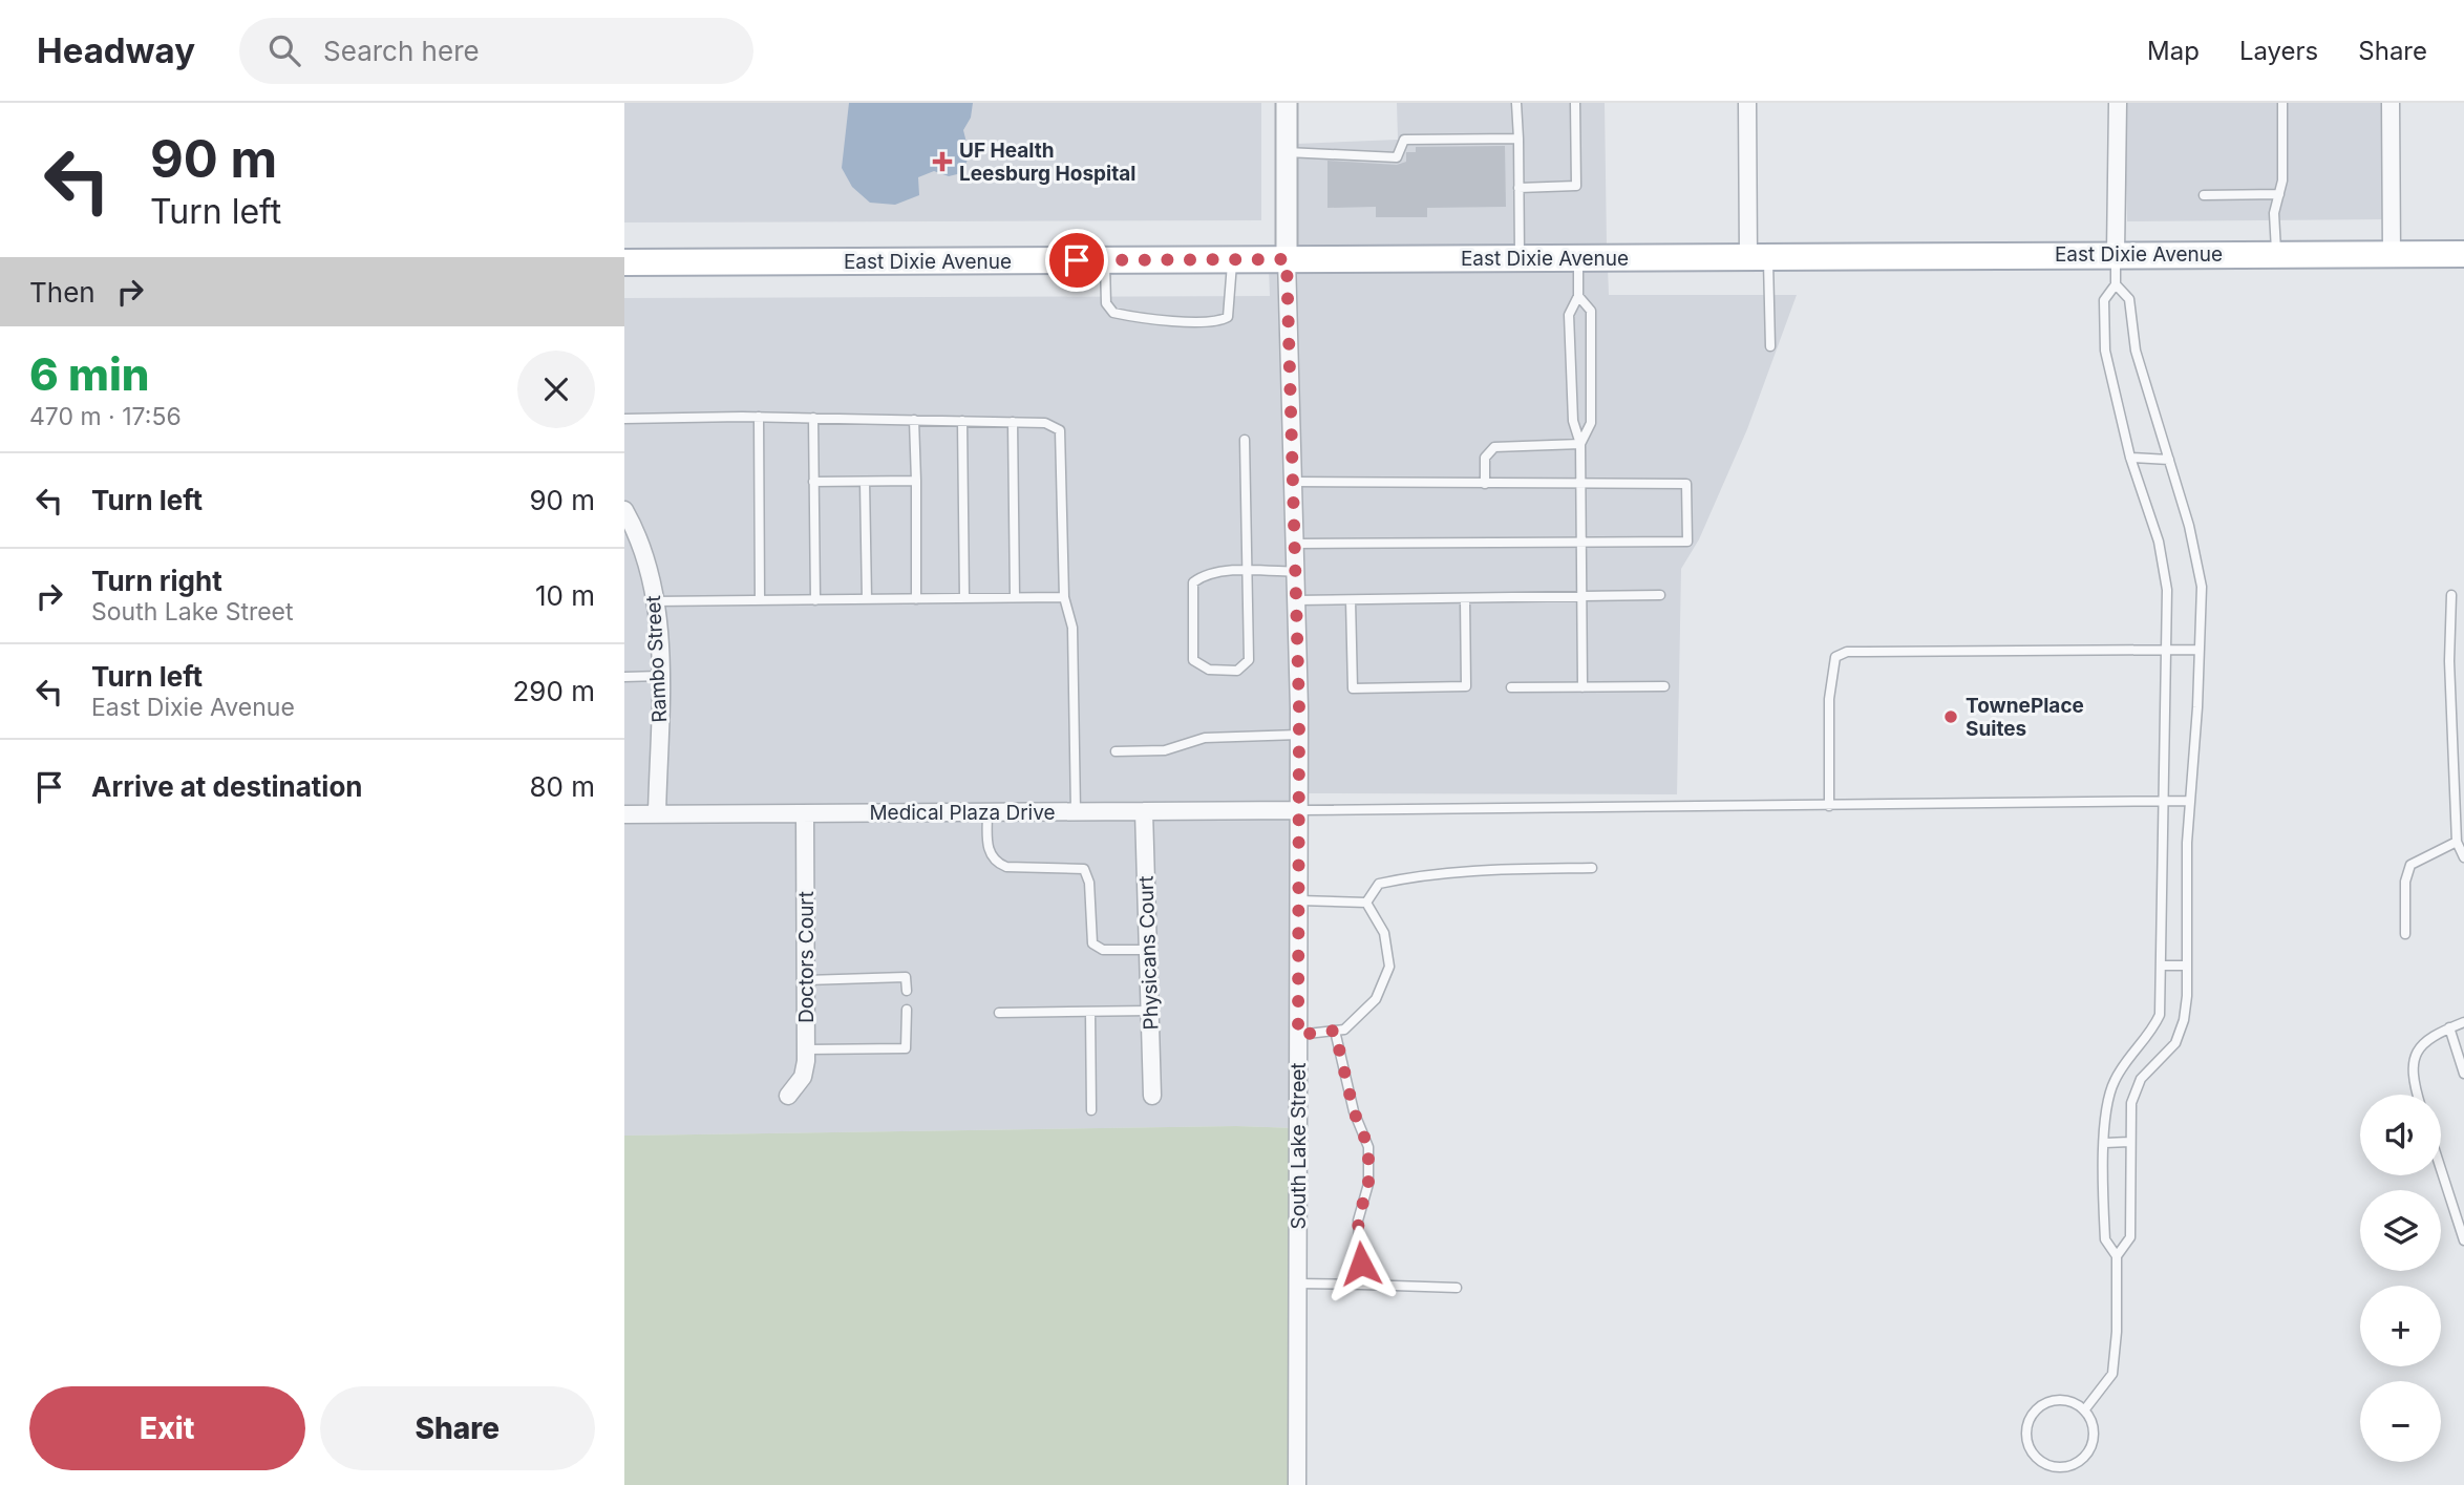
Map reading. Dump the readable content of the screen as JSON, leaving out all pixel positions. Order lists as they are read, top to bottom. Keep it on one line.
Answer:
{"streets":{"main road":["East Dixie Avenue"],"street":["Rambo Street","Medical Plaza Drive","Physicans Court","Doctors Court","South Lake Street"]},"crossings":[["East Dixie Avenue","South Lake Street"],["Rambo Street","Medical Plaza Drive"],["Medical Plaza Drive","Physicans Court"],["Medical Plaza Drive","Doctors Court"],["Medical Plaza Drive","South Lake Street"]],"places":{"health":["UF Health Leesburg Hospital"],"other":["TownePlace Suites"]},"page":{"header":"Headway","search":"Search here","nav":["Map","Layers","Share"],"turn":["90 m","Turn left"],"then":"Then","heading":["6 min","470 m · 17:56"],"list":[{"name":"Turn left","value":"90 m"},{"name":"Turn right","note":"South Lake Street","value":"10 m"},{"name":"Turn left","note":"East Dixie Avenue","value":"290 m"},{"name":"Arrive at destination","value":"80 m"}],"map_buttons":["+","−"],"buttons":["Exit","Share"]}}
